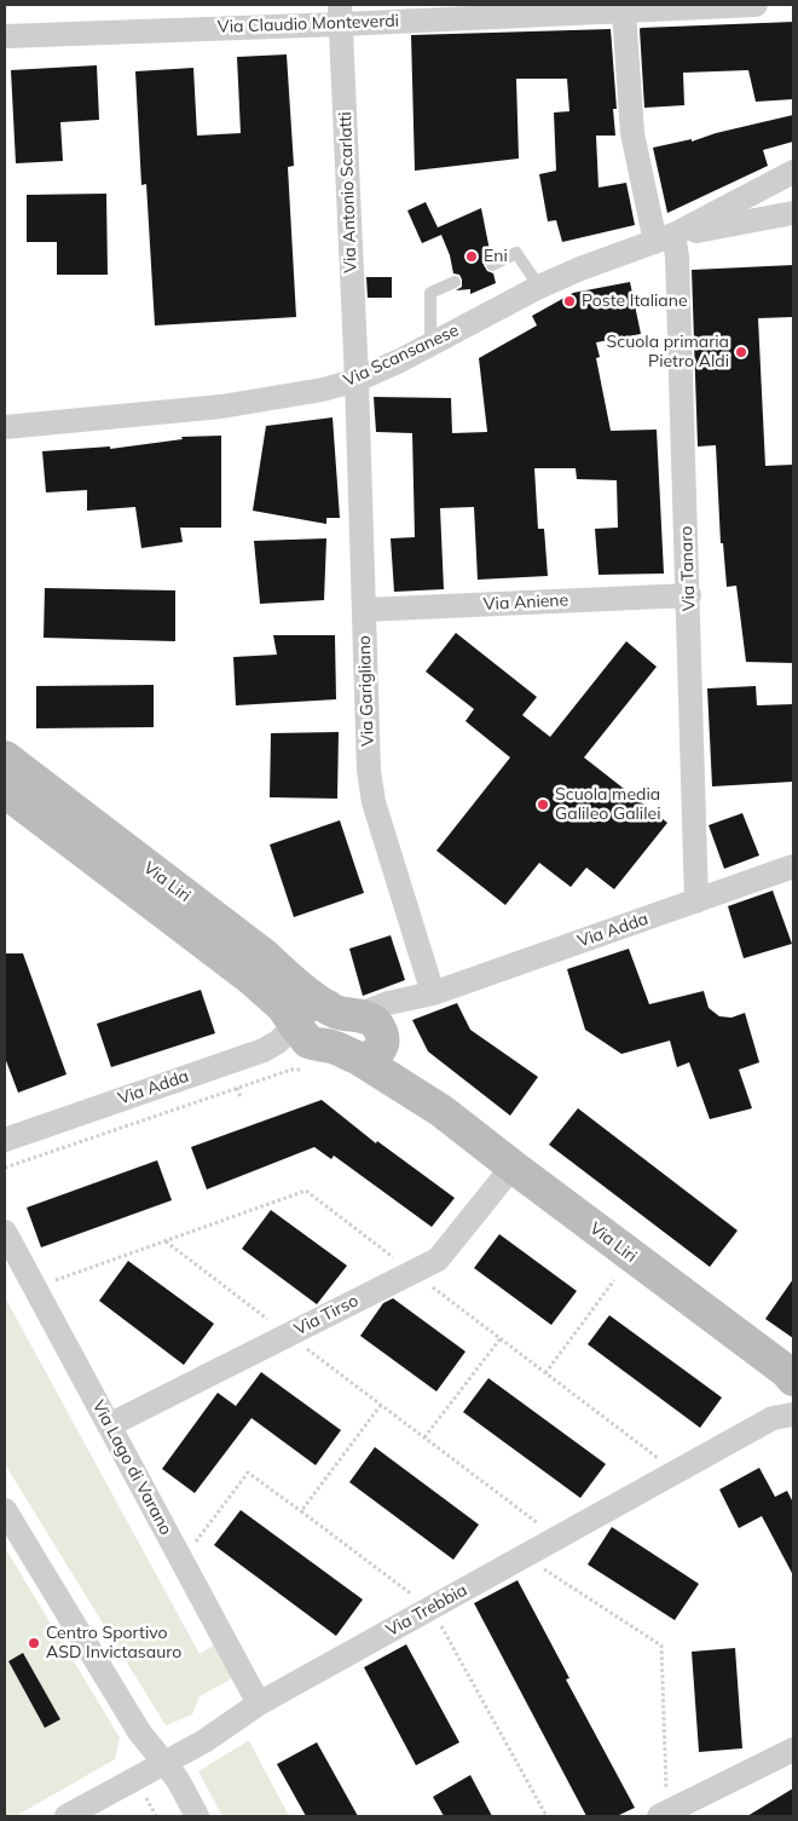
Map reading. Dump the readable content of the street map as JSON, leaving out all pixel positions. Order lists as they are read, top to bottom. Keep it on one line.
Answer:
{"streets":{"main road":["Via Liri"],"street":["Via Claudio Monteverdi","Via Antonio Scarlatti","Via Scansanese","Via Tanaro","Via Aniene","Via Garigliano","Via Adda","Via Tirso","Via Lago di Varano","Via Trebbia"]},"crossings":[["Via Claudio Monteverdi","Via Antonio Scarlatti"],["Via Claudio Monteverdi","Via Tanaro"],["Via Antonio Scarlatti","Via Scansanese"],["Via Antonio Scarlatti","Via Garigliano"],["Via Scansanese","Via Tanaro"],["Via Scansanese","Via Garigliano"],["Via Tanaro","Via Aniene"],["Via Tanaro","Via Adda"],["Via Aniene","Via Garigliano"],["Via Garigliano","Via Adda"],["Via Liri","Via Adda"],["Via Liri","Via Tirso"],["Via Tirso","Via Lago di Varano"],["Via Lago di Varano","Via Trebbia"]],"places":["Eni","Poste Italiane","Scuola primaria Pietro Aldi","Scuola media Galileo Galilei","Centro Sportivo ASD Invictasauro"]}
